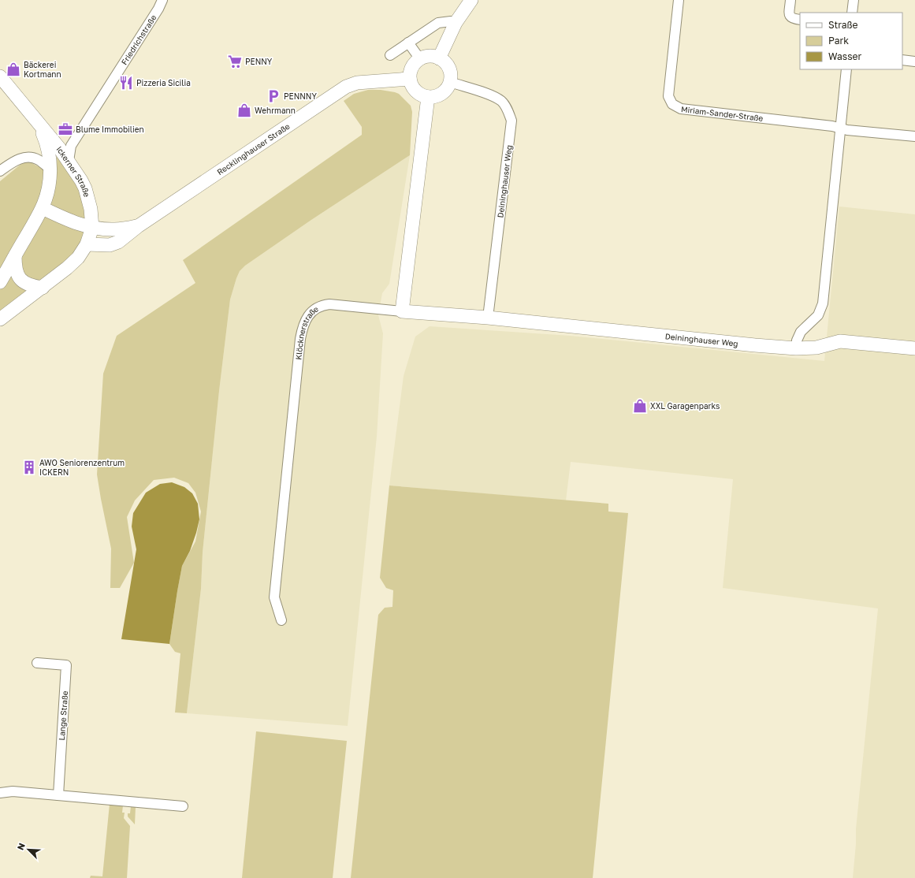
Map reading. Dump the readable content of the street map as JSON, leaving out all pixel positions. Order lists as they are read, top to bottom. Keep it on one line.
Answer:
{"streets":{"main road":["Recklinghauser Straße","Ickerner Straße","Deininghauser Weg"],"street":["Friedrichstraße","Miriam-Sander-Straße","Klöcknerstraße","Lange Straße"]},"crossings":[["Friedrichstraße","Ickerner Straße"],["Recklinghauser Straße","Ickerner Straße"],["Recklinghauser Straße","Deininghauser Weg"],["Deininghauser Weg","Klöcknerstraße"]],"places":{"supermarket":["PENNY"],"shop":["Bäckerei Kortmann","Wehrmann","XXL Garagenparks"],"restaurant":["Pizzeria Sicilia"],"parking":["PENNNY"],"office":["Blume Immobilien"],"building":["AWO Seniorenzentrum ICKERN"]},"legend":["Straße","Park","Wasser"],"north":"top left"}
